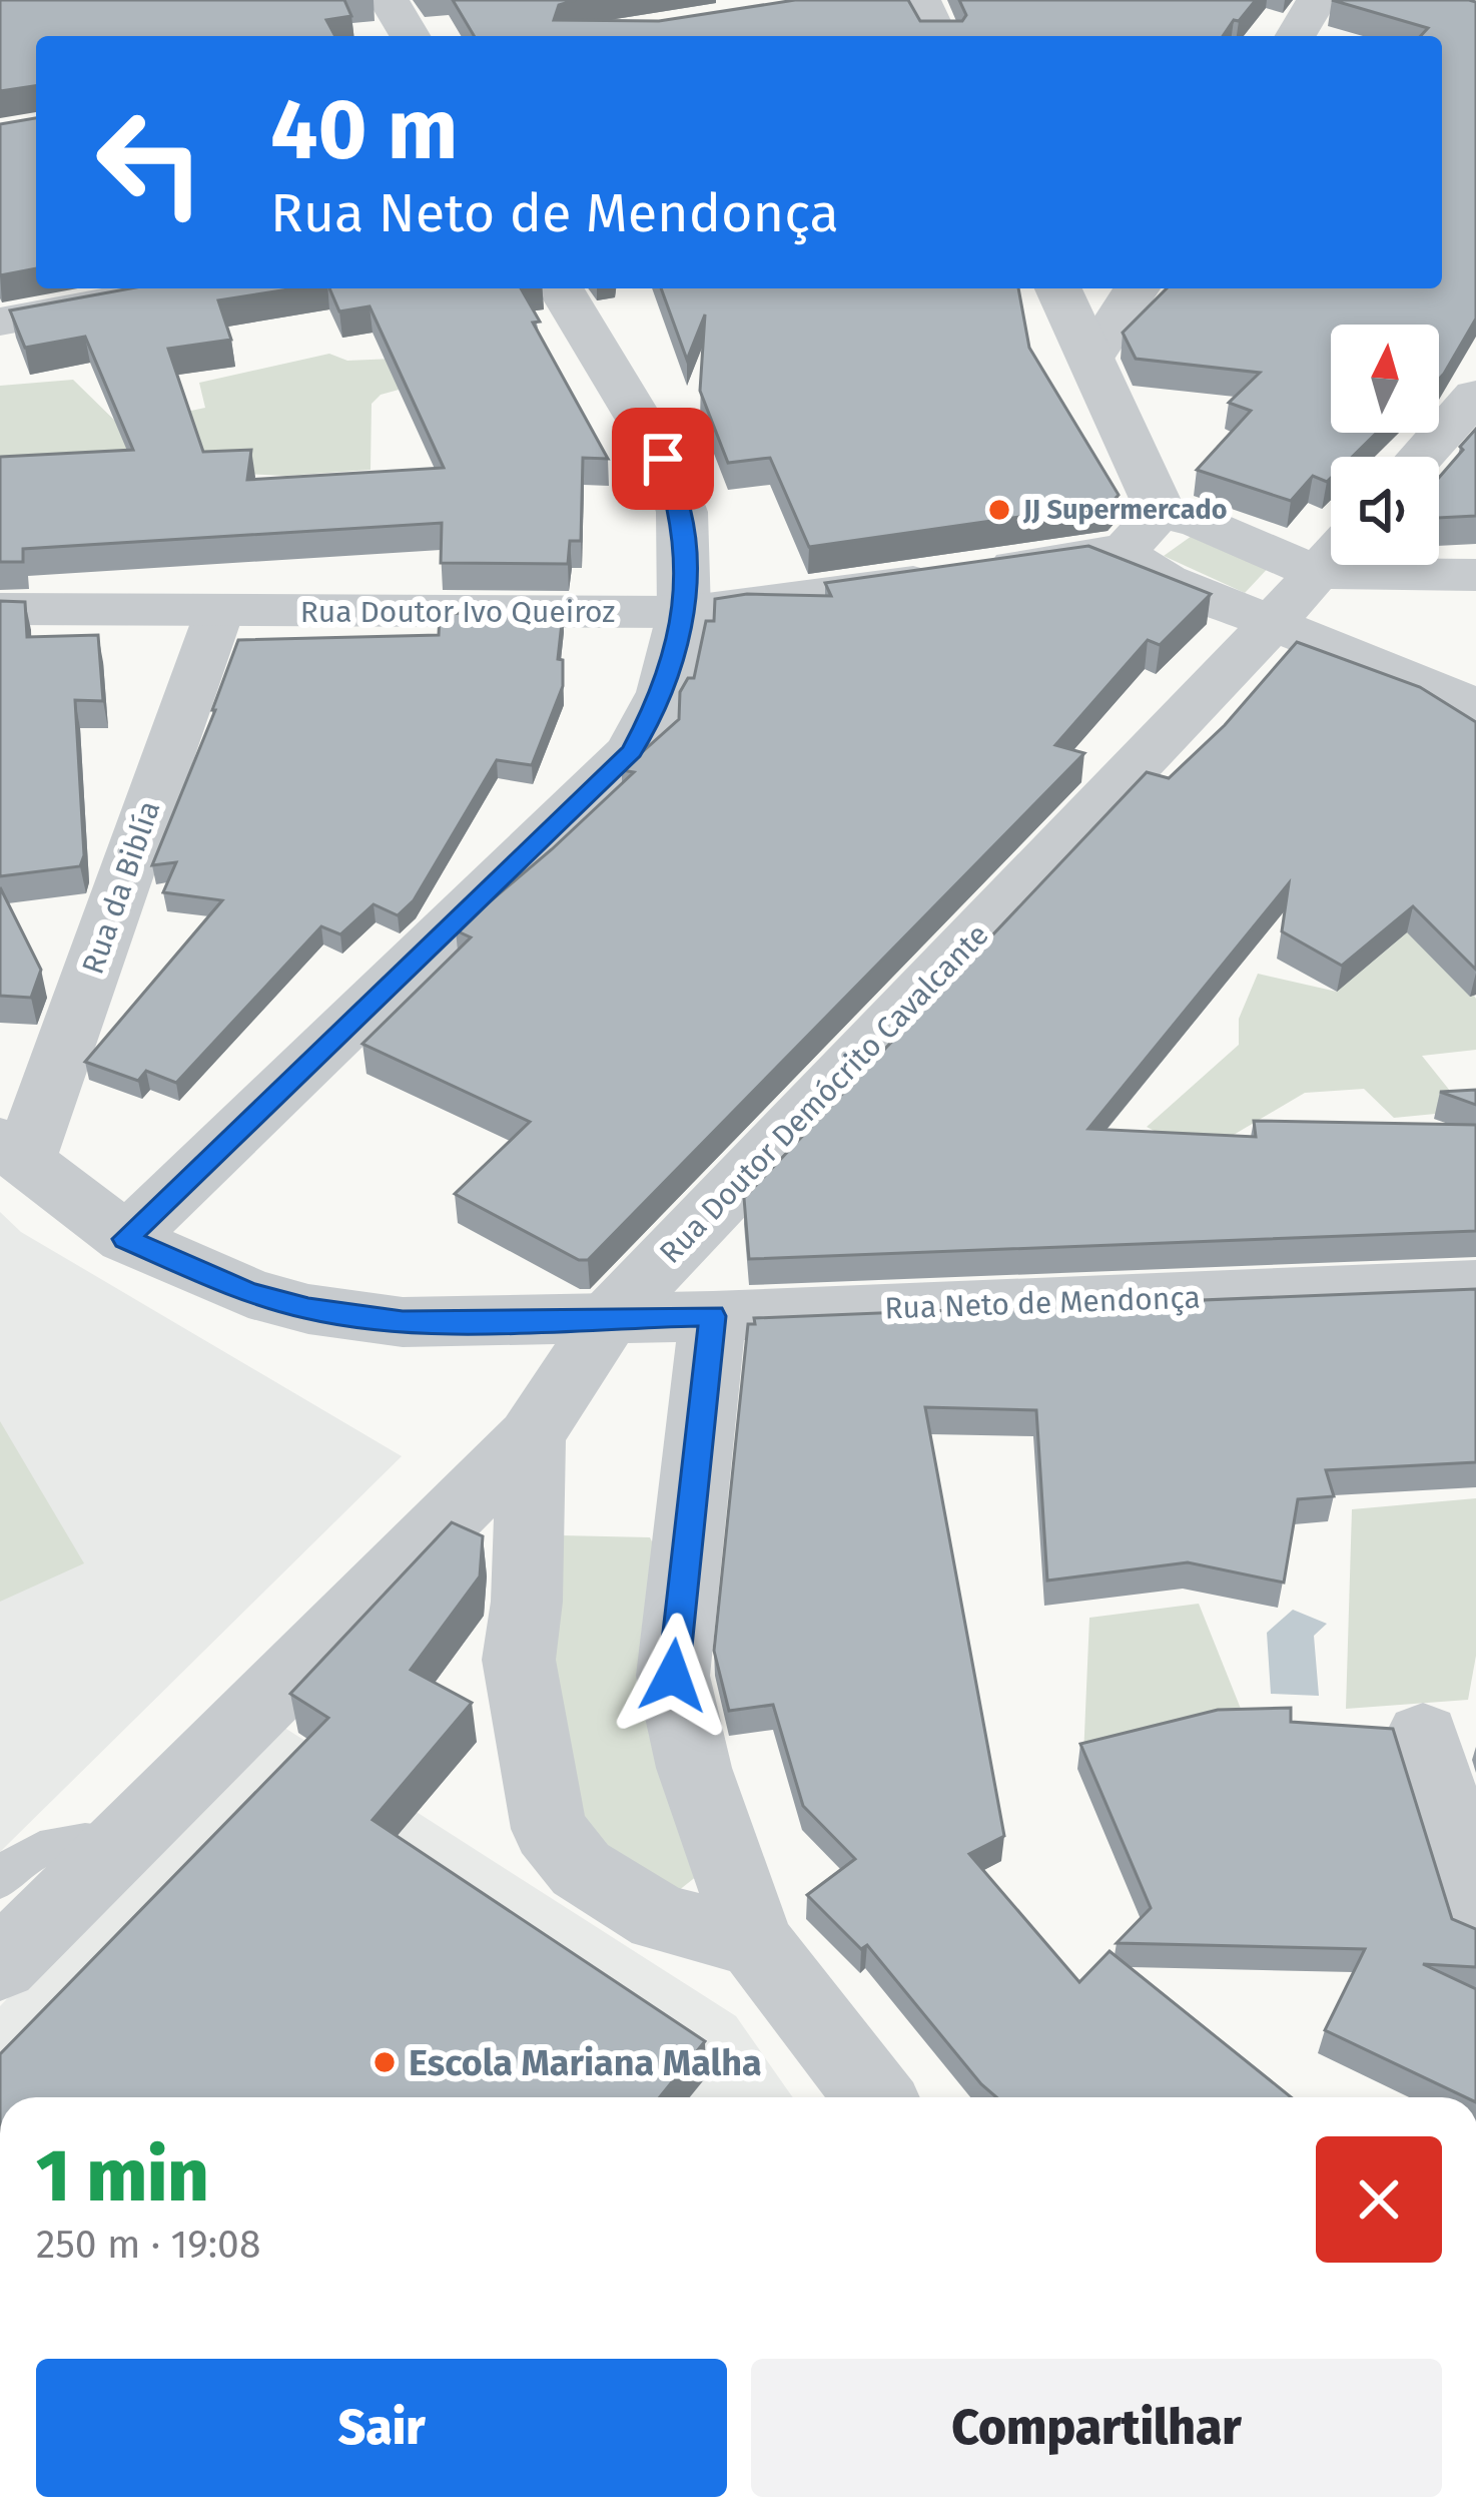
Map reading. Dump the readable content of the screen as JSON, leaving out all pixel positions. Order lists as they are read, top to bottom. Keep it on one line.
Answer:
{"streets":{"street":["Rua Doutor Ivo Queiroz","Rua da Biblía","Rua Doutor Demócrito Cavalcante","Rua Neto de Mendonça"]},"crossings":[["Rua Doutor Ivo Queiroz","Rua da Biblía"],["Rua da Biblía","Rua Neto de Mendonça"],["Rua Doutor Demócrito Cavalcante","Rua Neto de Mendonça"]],"places":["JJ Supermercado","Escola Mariana Malha"],"north":"top","page":{"turn":["40 m","Rua Neto de Mendonça"],"heading":["1 min","250 m · 19:08"],"buttons":["Sair","Compartilhar"]}}
